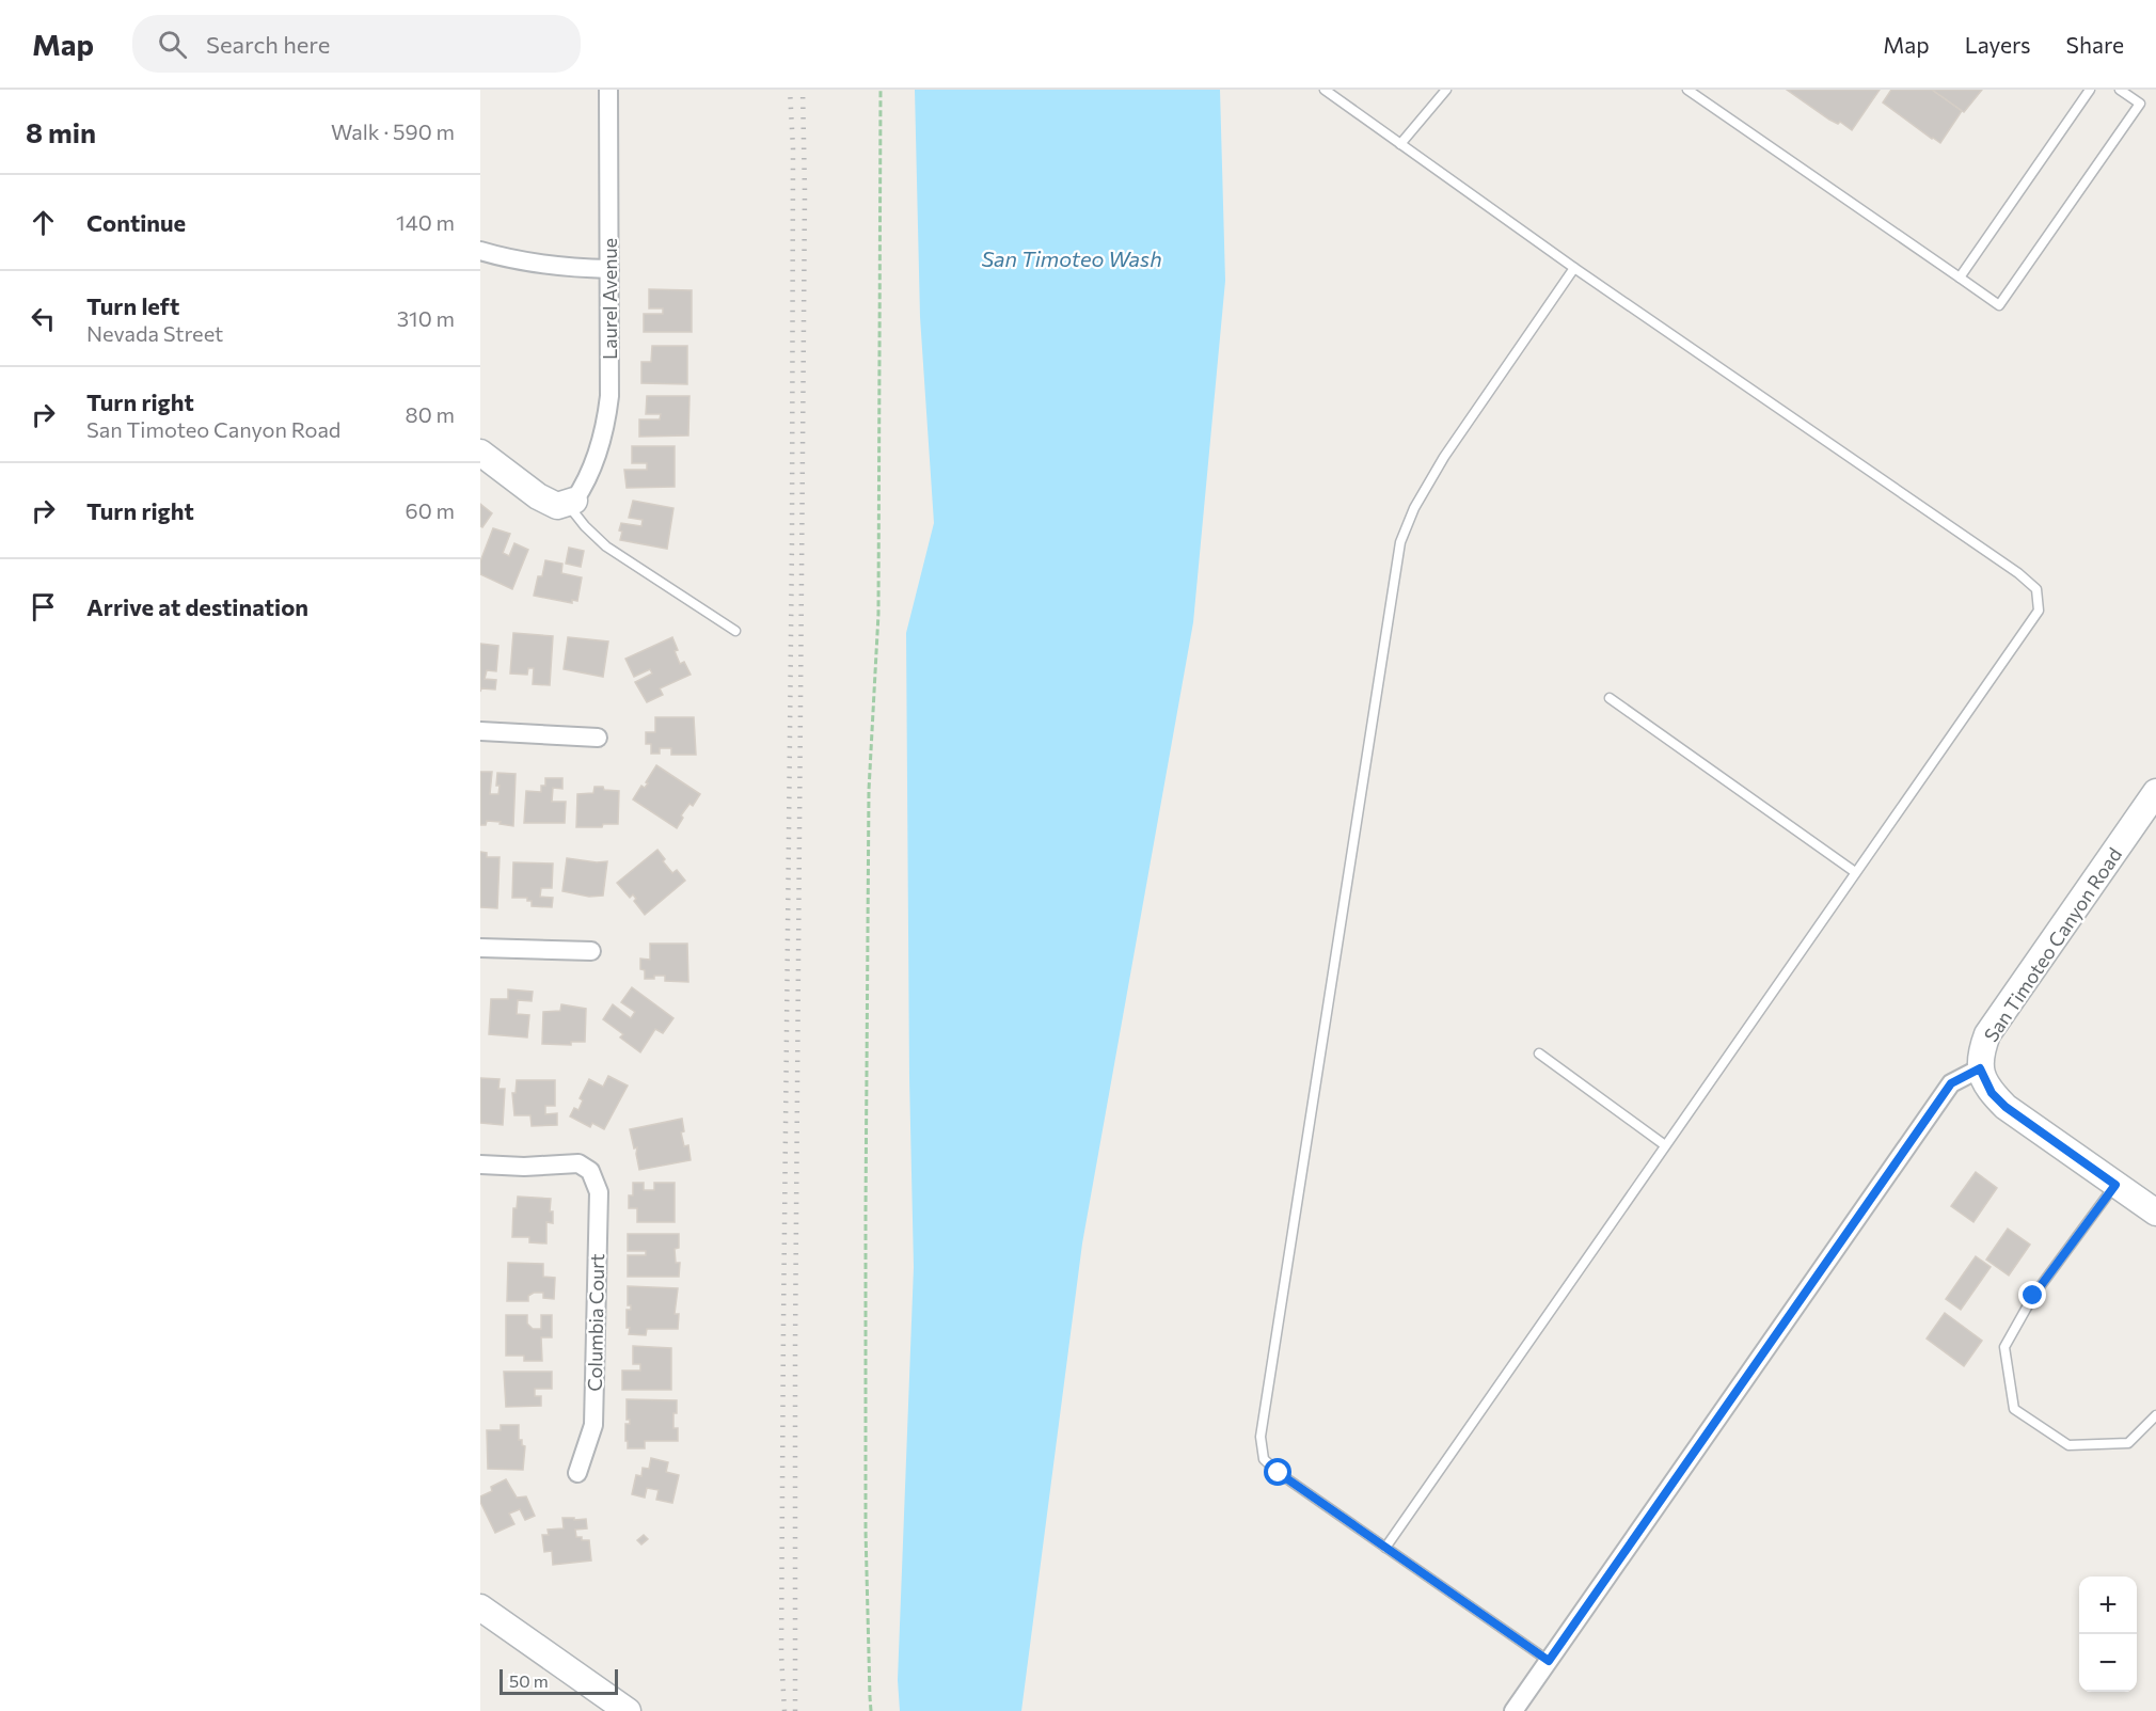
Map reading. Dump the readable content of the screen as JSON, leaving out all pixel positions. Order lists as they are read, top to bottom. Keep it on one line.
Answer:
{"streets":{"main road":["San Timoteo Canyon Road"],"street":["Laurel Avenue","Columbia Court"]},"water":["San Timoteo Wash"],"scale_bar":"50 m","page":{"header":"Map","search":"Search here","nav":["Map","Layers","Share"],"heading":["8 min","Walk · 590 m"],"list":[["Continue","140 m"],["Turn left","Nevada Street","310 m"],["Turn right","San Timoteo Canyon Road","80 m"],["Turn right","60 m"],"Arrive at destination"],"map_buttons":["+","−"],"scale":"50 m"}}
